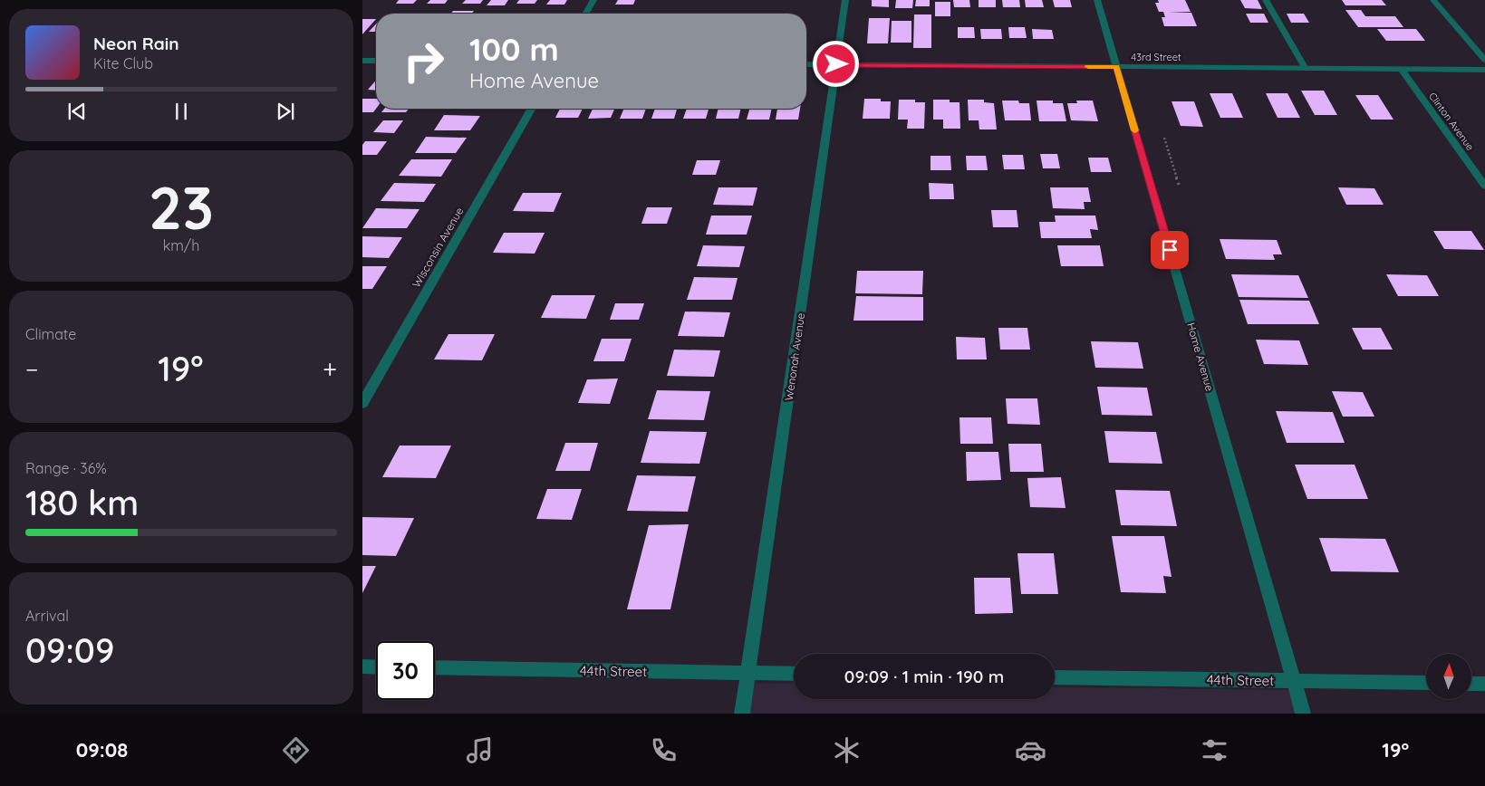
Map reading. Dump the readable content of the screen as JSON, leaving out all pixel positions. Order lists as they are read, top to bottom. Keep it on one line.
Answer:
{"streets":{"street":["43rd Street","Clinton Avenue","Wisconsin Avenue","Wenonah Avenue","Home Avenue","44th Street"]},"crossings":[["43rd Street","Clinton Avenue"],["43rd Street","Wenonah Avenue"],["43rd Street","Home Avenue"],["Wenonah Avenue","44th Street"],["Home Avenue","44th Street"]],"north":"top","page":{"turn":["100 m","Home Avenue"],"song":["Neon Rain","Kite Club"],"tile":[["23","km/h"],"Climate",["Range · 36%","180 km"],["Arrival","09:09"]],"heat":["−","19°","+"],"limit":"30","trip":"09:09 · 1 min · 190 m","tabs":["09:08","19°"]}}
